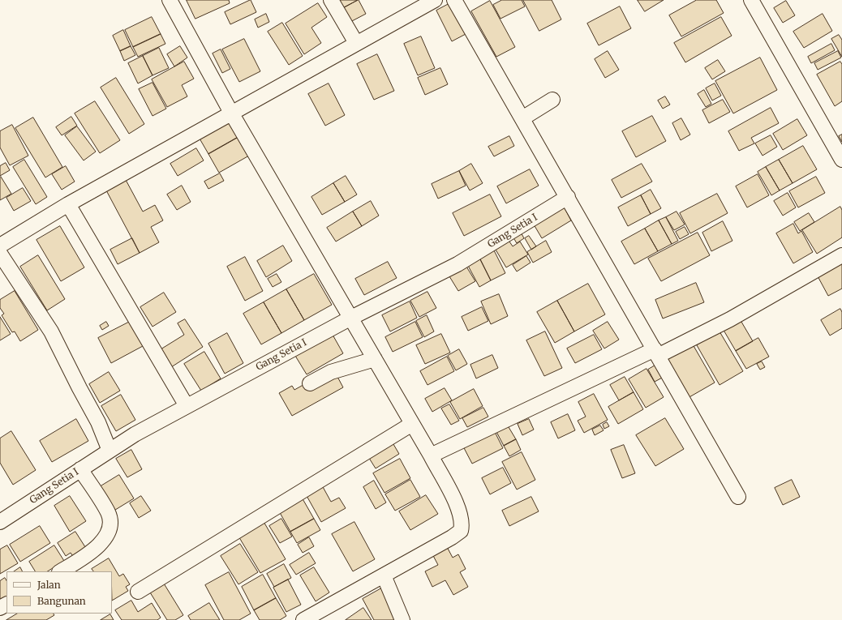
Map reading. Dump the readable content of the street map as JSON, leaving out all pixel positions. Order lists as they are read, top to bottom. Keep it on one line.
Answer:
{"streets":{"street":["Gang Setia I"]},"legend":["Jalan","Bangunan"]}
